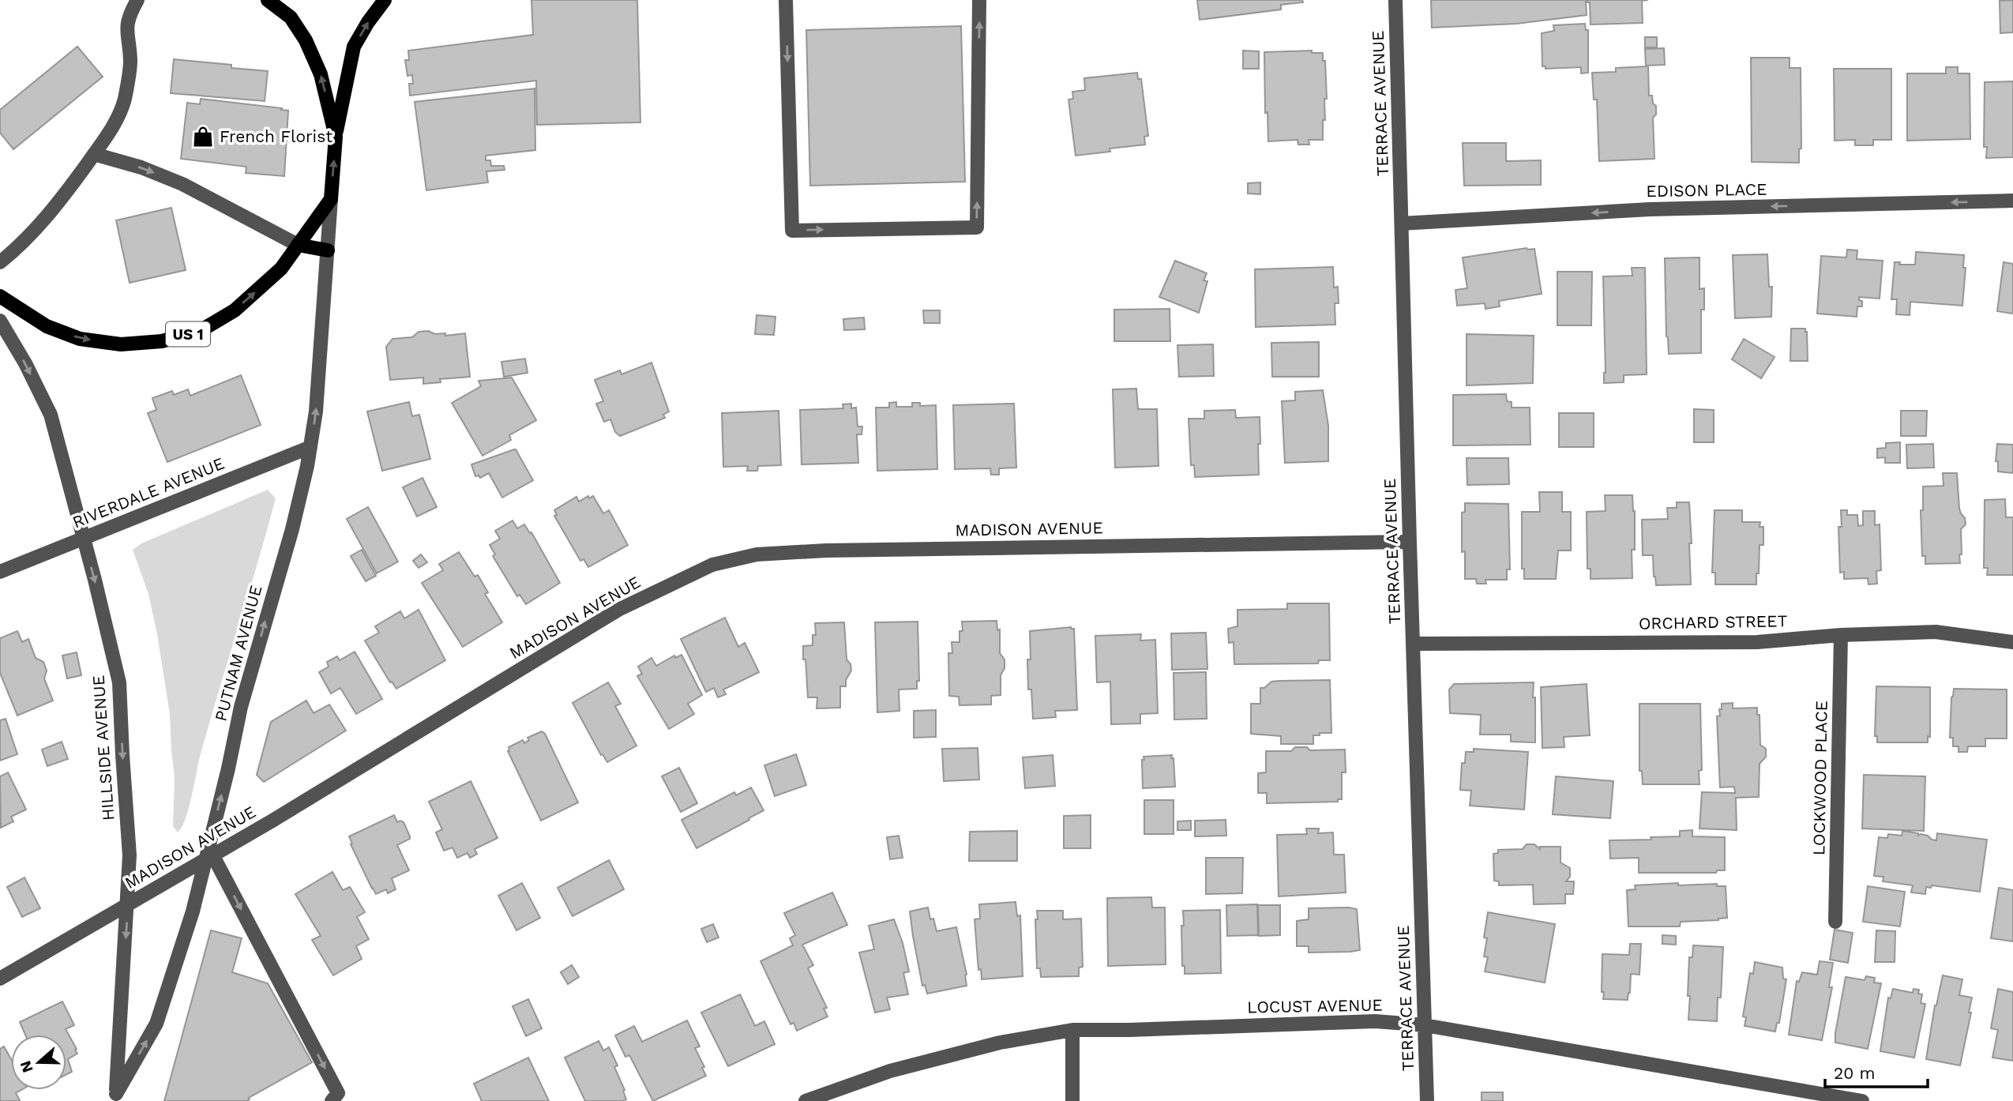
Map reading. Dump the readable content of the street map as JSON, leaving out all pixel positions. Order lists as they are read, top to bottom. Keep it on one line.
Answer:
{"streets":{"main road":["US 1","PUTNAM AVENUE"],"street":["TERRACE AVENUE","EDISON PLACE","RIVERDALE AVENUE","MADISON AVENUE","ORCHARD STREET","HILLSIDE AVENUE","LOCKWOOD PLACE","LOCUST AVENUE"]},"crossings":[["TERRACE AVENUE","EDISON PLACE"],["TERRACE AVENUE","MADISON AVENUE"],["TERRACE AVENUE","ORCHARD STREET"],["TERRACE AVENUE","LOCUST AVENUE"],["US 1","PUTNAM AVENUE"],["RIVERDALE AVENUE","PUTNAM AVENUE"],["RIVERDALE AVENUE","HILLSIDE AVENUE"],["MADISON AVENUE","PUTNAM AVENUE"],["MADISON AVENUE","HILLSIDE AVENUE"],["ORCHARD STREET","LOCKWOOD PLACE"],["PUTNAM AVENUE","HILLSIDE AVENUE"]],"one_way":["EDISON PLACE","PUTNAM AVENUE","HILLSIDE AVENUE"],"places":{"shop":["French Florist"]},"scale_bar":"20 m","north":"left"}
